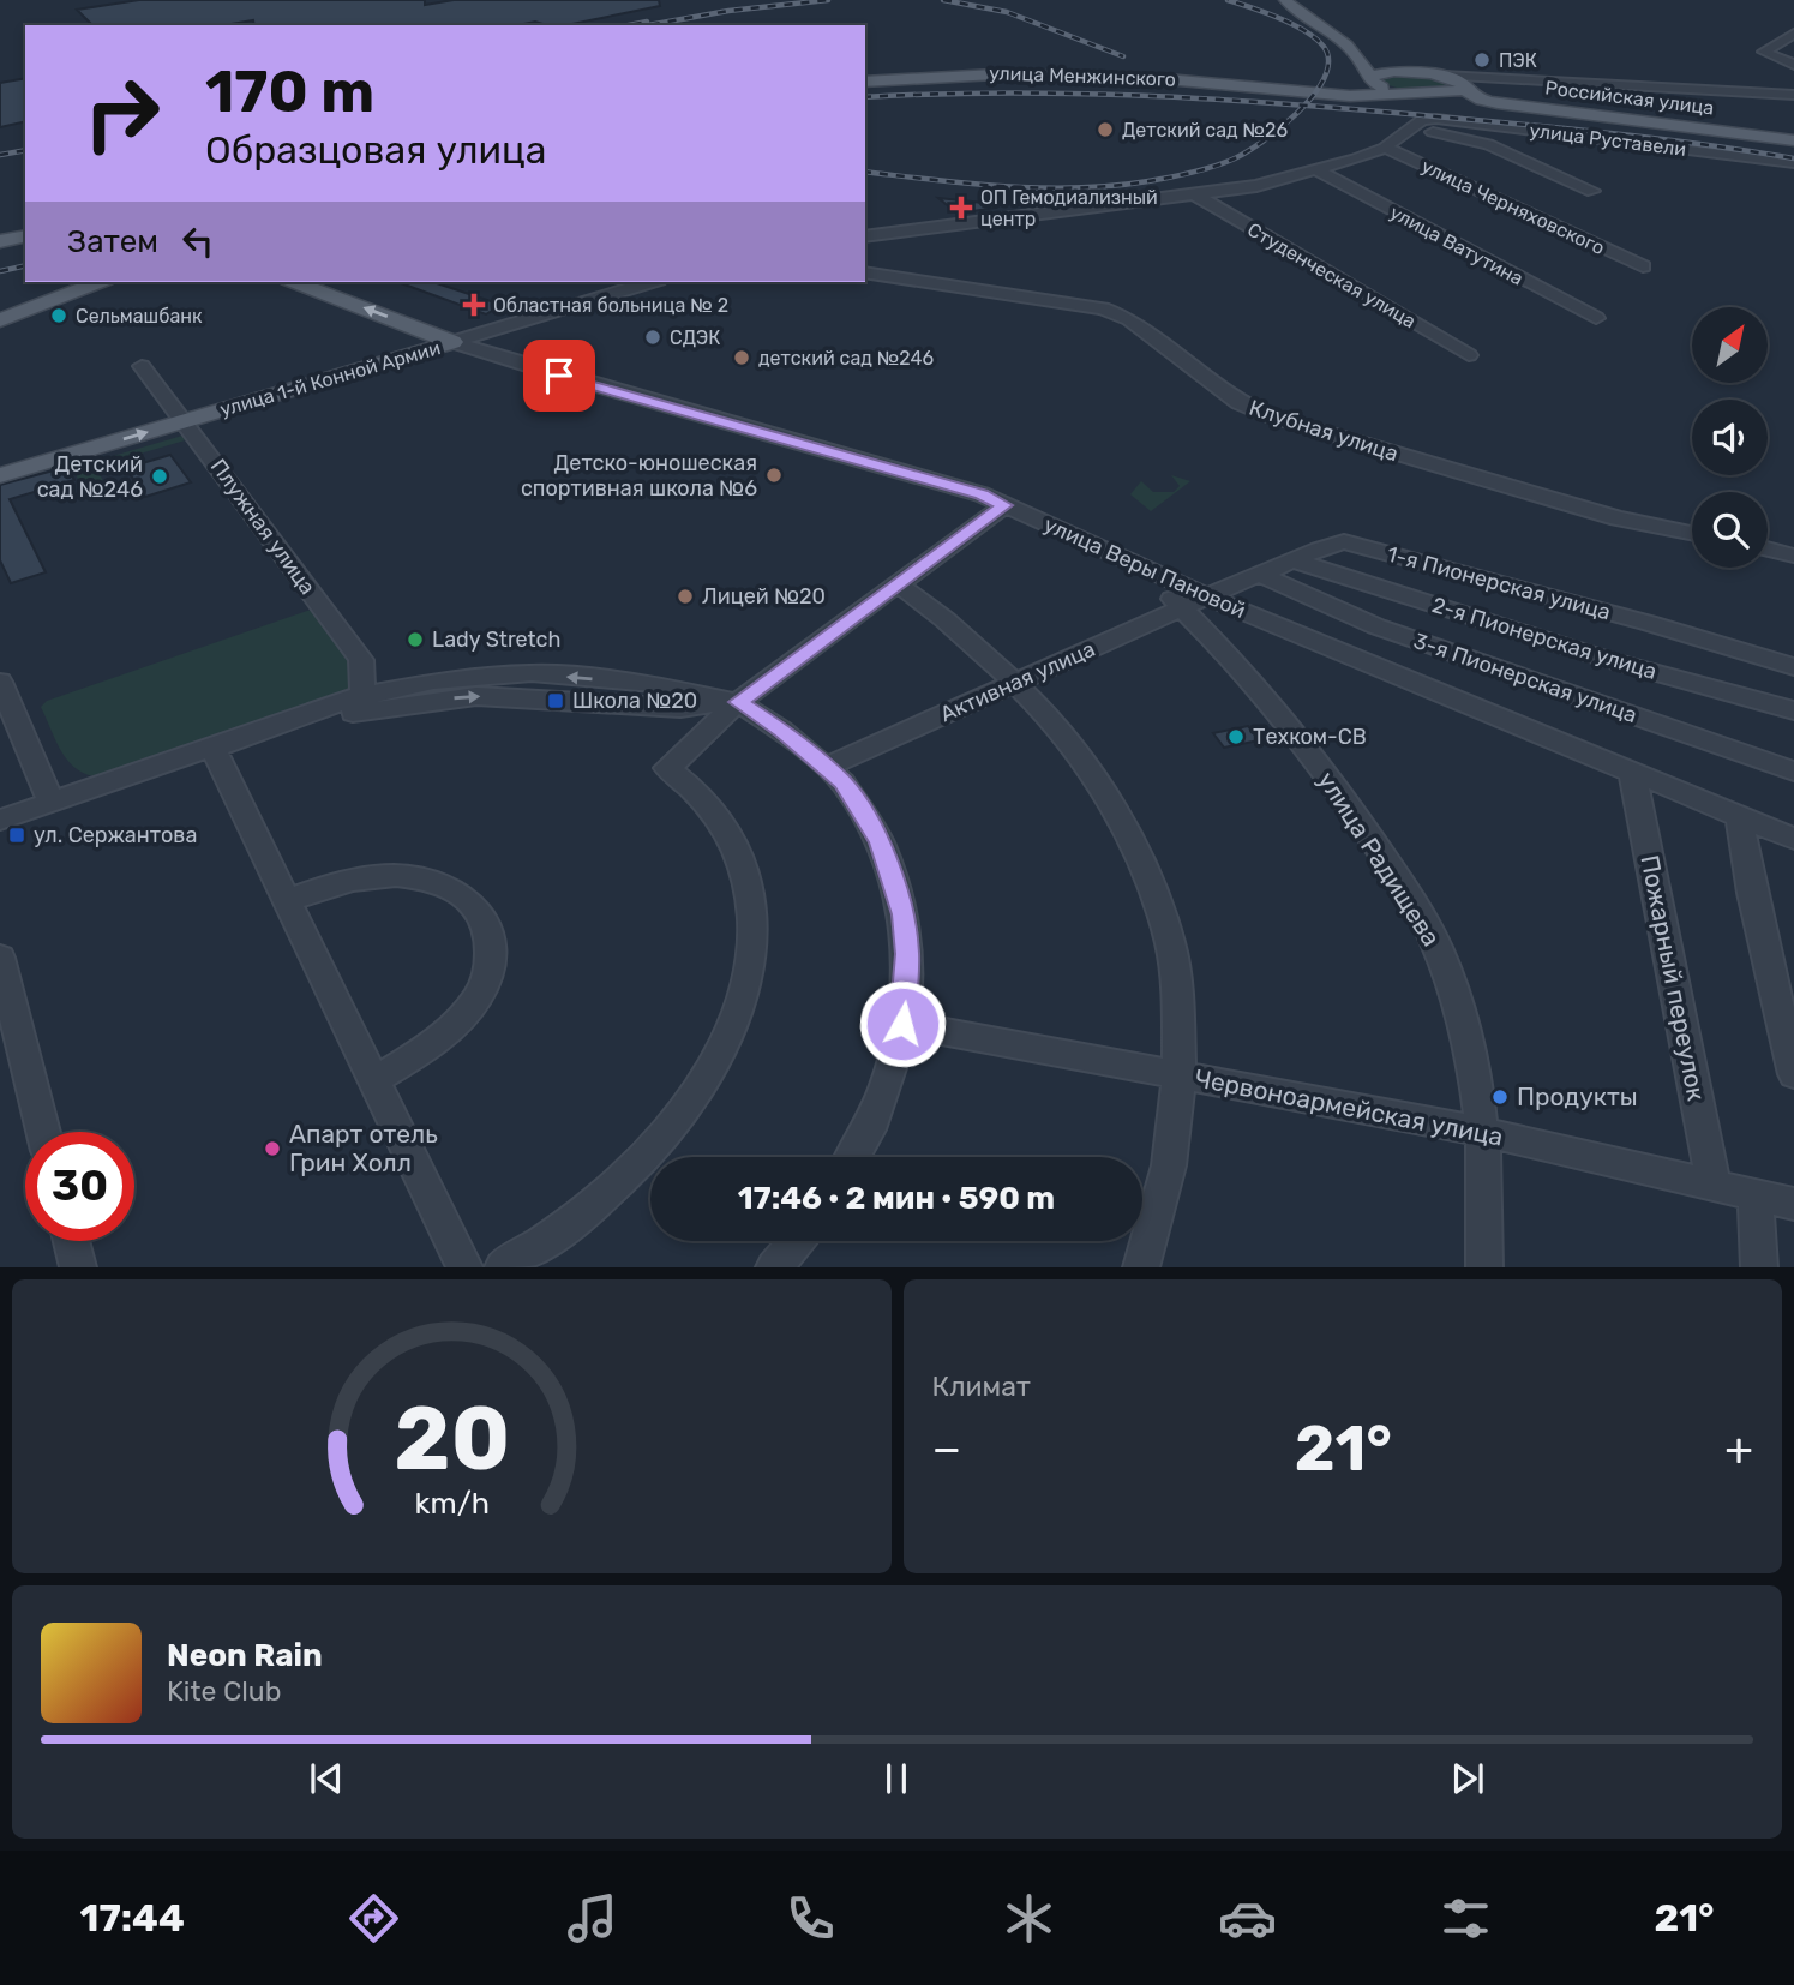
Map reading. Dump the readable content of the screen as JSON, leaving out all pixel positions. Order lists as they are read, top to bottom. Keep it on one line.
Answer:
{"streets":{"main road":["улица Менжинского","Российская улица","улица 1-й Конной Армии","улица Веры Пановой"],"street":["улица Руставели","улица Черняховского","улица Ватутина","Студенческая улица","Клубная улица","Плужная улица","1-я Пионерская улица","2-я Пионерская улица","3-я Пионерская улица","Активная улица","улица Радищева","Пожарный переулок","Червоноармейская улица"]},"crossings":[["улица 1-й Конной Армии","Плужная улица"],["улица 1-й Конной Армии","улица Веры Пановой"],["улица Веры Пановой","1-я Пионерская улица"],["улица Веры Пановой","Активная улица"],["улица Веры Пановой","улица Радищева"],["улица Веры Пановой","Пожарный переулок"],["1-я Пионерская улица","2-я Пионерская улица"],["1-я Пионерская улица","3-я Пионерская улица"],["1-я Пионерская улица","Активная улица"],["Активная улица","улица Радищева"],["улица Радищева","Червоноармейская улица"],["Пожарный переулок","Червоноармейская улица"]],"places":{"other":["ПЭК","Детский сад №26","Сельмашбанк","СДЭК","детский сад №246","Детско-юношеская спортивная школа №6","Детский сад №246","Лицей №20","Lady Stretch","Техком-СВ","Продукты","Апарт отель Грин Холл"],"health":["ОП Гемодиализный центр","Областная больница № 2"],"transit":["Школа №20","ул. Сержантова"]},"north":"top right","page":{"turn":["170 m","Образцовая улица"],"then":"Затем","limit":"30","trip":"17:46 · 2 мин · 590 m","tile":"Климат","heat":["−","21°","+"],"song":["Neon Rain","Kite Club"],"tabs":["17:44","21°"],"gauge":["20","km/h"]}}
